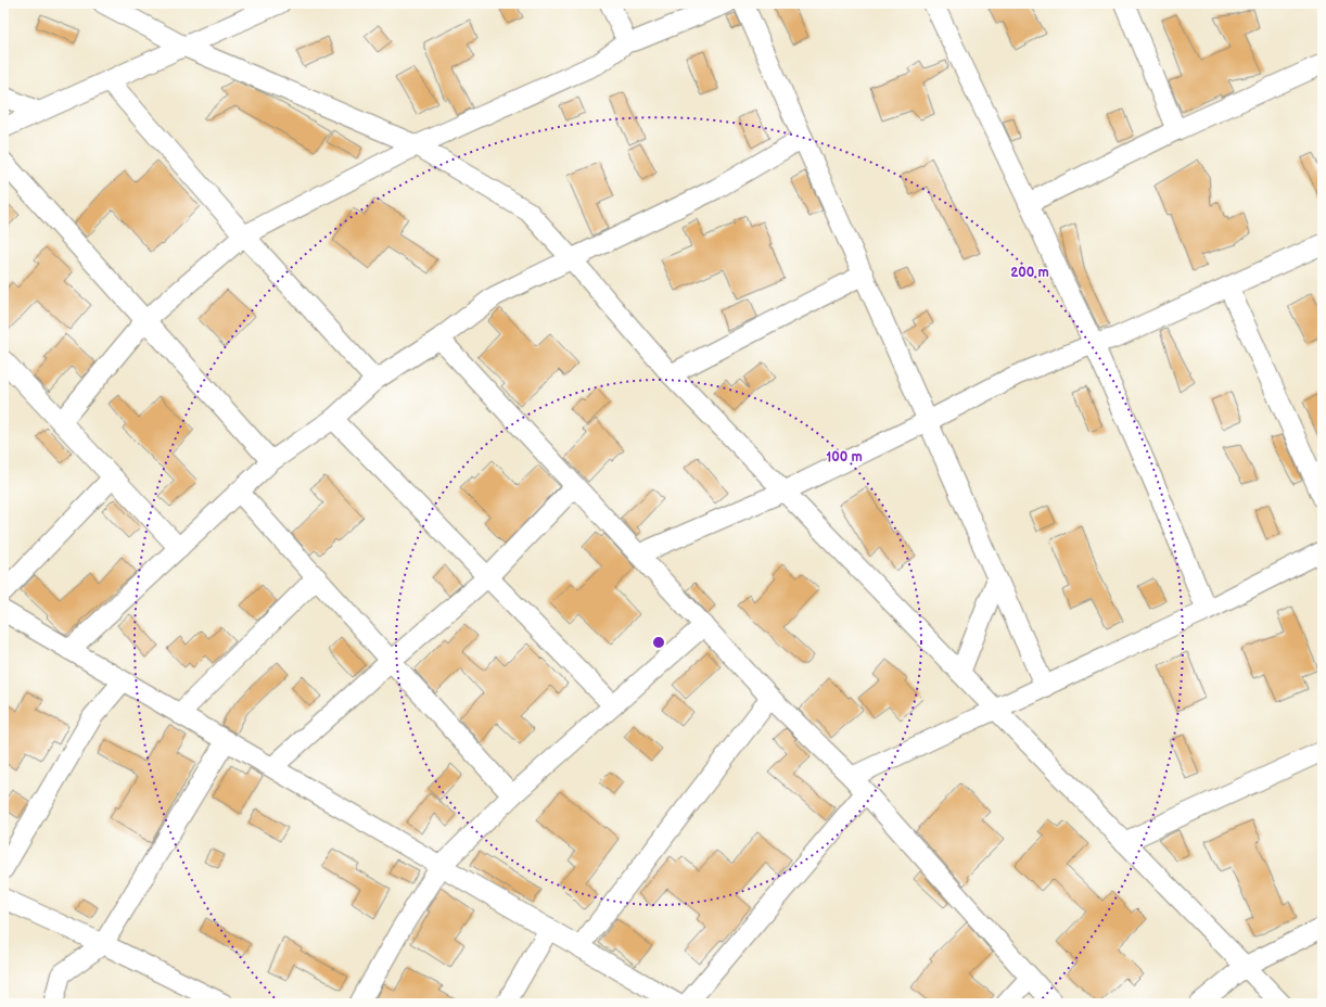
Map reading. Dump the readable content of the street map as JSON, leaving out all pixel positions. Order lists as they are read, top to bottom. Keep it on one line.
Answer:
{"rings":["200 m","100 m"]}
